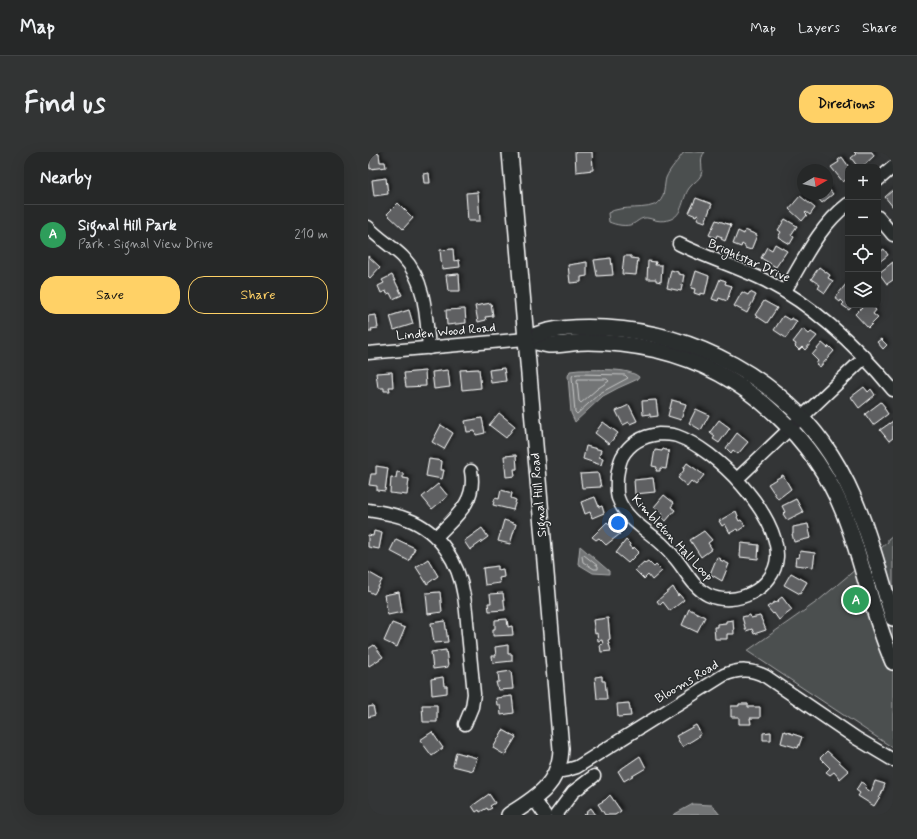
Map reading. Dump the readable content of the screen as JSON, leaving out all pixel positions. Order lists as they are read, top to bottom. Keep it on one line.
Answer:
{"streets":{"main road":["Signal Hill Road"],"street":["Brightstar Drive","Linden Wood Road","Kimbleton Hall Loop","Blooms Road"]},"crossings":[["Linden Wood Road","Signal Hill Road"],["Signal Hill Road","Blooms Road"]],"north":"right","page":{"header":"Map","nav":["Map","Layers","Share"],"buttons":["Directions",["Save","Share"]],"title":"Find us","heading":"Nearby","map_buttons":["+","−"],"list":[{"mark":"A","name":"Signal Hill Park","note":"Park · Signal View Drive","value":"210 m"}],"pins":"A"}}
